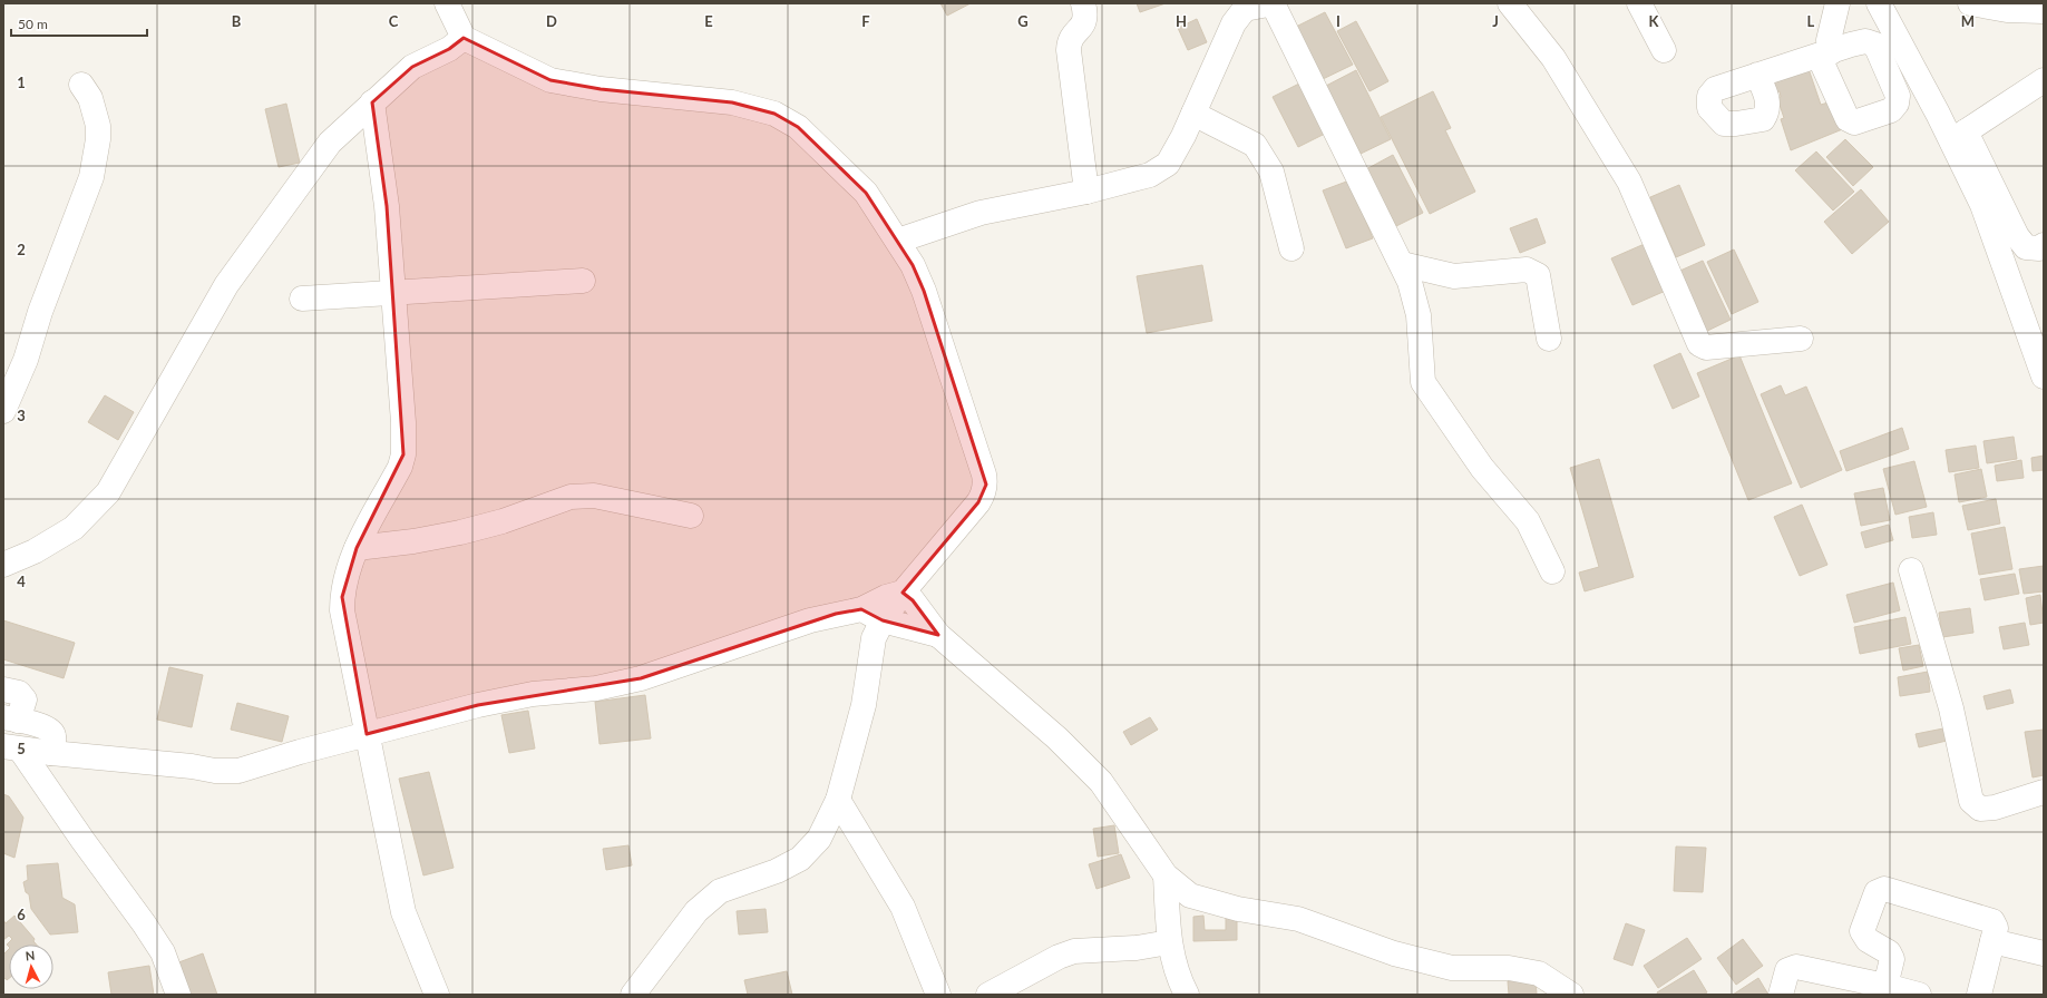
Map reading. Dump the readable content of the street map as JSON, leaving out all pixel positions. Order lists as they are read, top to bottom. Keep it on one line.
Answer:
{"scale_bar":"50 m","north":"top","grid":{"columns":["B","C","D","E","F","G","H","I","J","K","L","M"],"rows":["1","2","3","4","5","6"]}}
